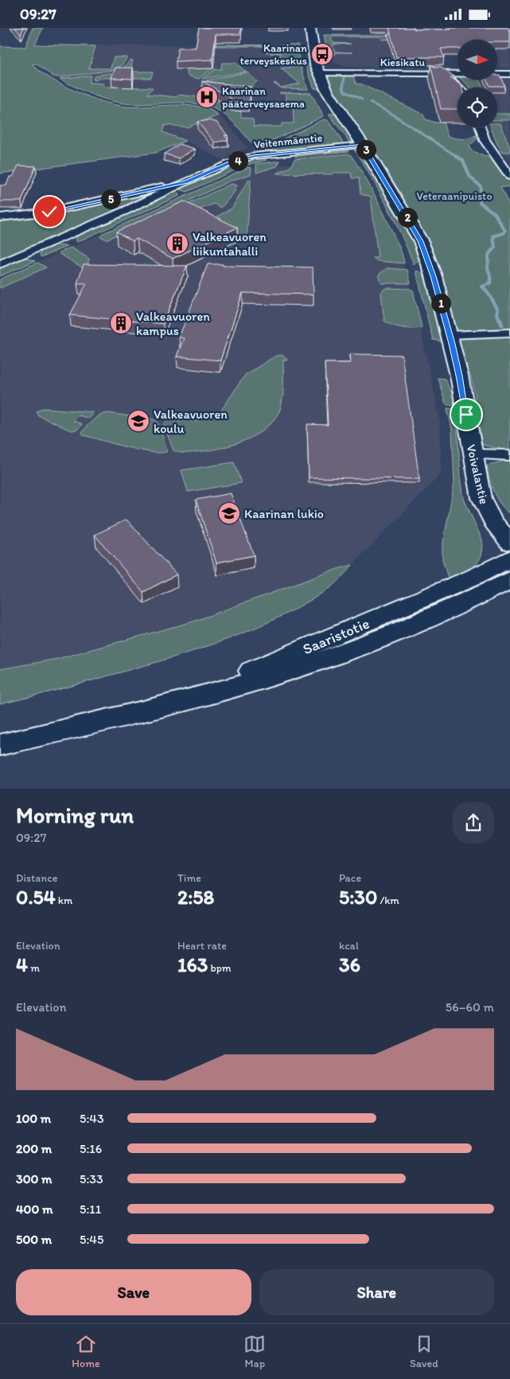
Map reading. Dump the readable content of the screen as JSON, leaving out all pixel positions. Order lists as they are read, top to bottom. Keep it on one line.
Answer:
{"streets":{"street":["Kiesikatu","Veitenmäentie","Voivalantie","Saaristotie"]},"crossings":[["Kiesikatu","Voivalantie"],["Veitenmäentie","Voivalantie"]],"parks":["Veteraanipuisto"],"places":{"bus stop":["Kaarinan terveyskeskus"],"hospital":["Kaarinan pääterveysasema"],"building":["Valkeavuoren liikuntahalli","Valkeavuoren kampus"],"school or university":["Valkeavuoren koulu","Kaarinan lukio"]},"north":"right","page":{"status":"09:27","pins":["3","4","5","2","1"],"heading":["Morning run","09:27"],"stats":[["Distance","0.54 km"],["Time","2:58"],["Pace","5:30 /km"],["Elevation","4 m"],["Heart rate","163 bpm"],["kcal","36"]],"chart":["Elevation","56–60 m"],"list":[{"name":"100 m","note":"5:43"},{"name":"200 m","note":"5:16"},{"name":"300 m","note":"5:33"},{"name":"400 m","note":"5:11"},{"name":"500 m","note":"5:45"}],"buttons":["Save","Share"],"tabs":["Home","Map","Saved"]}}
